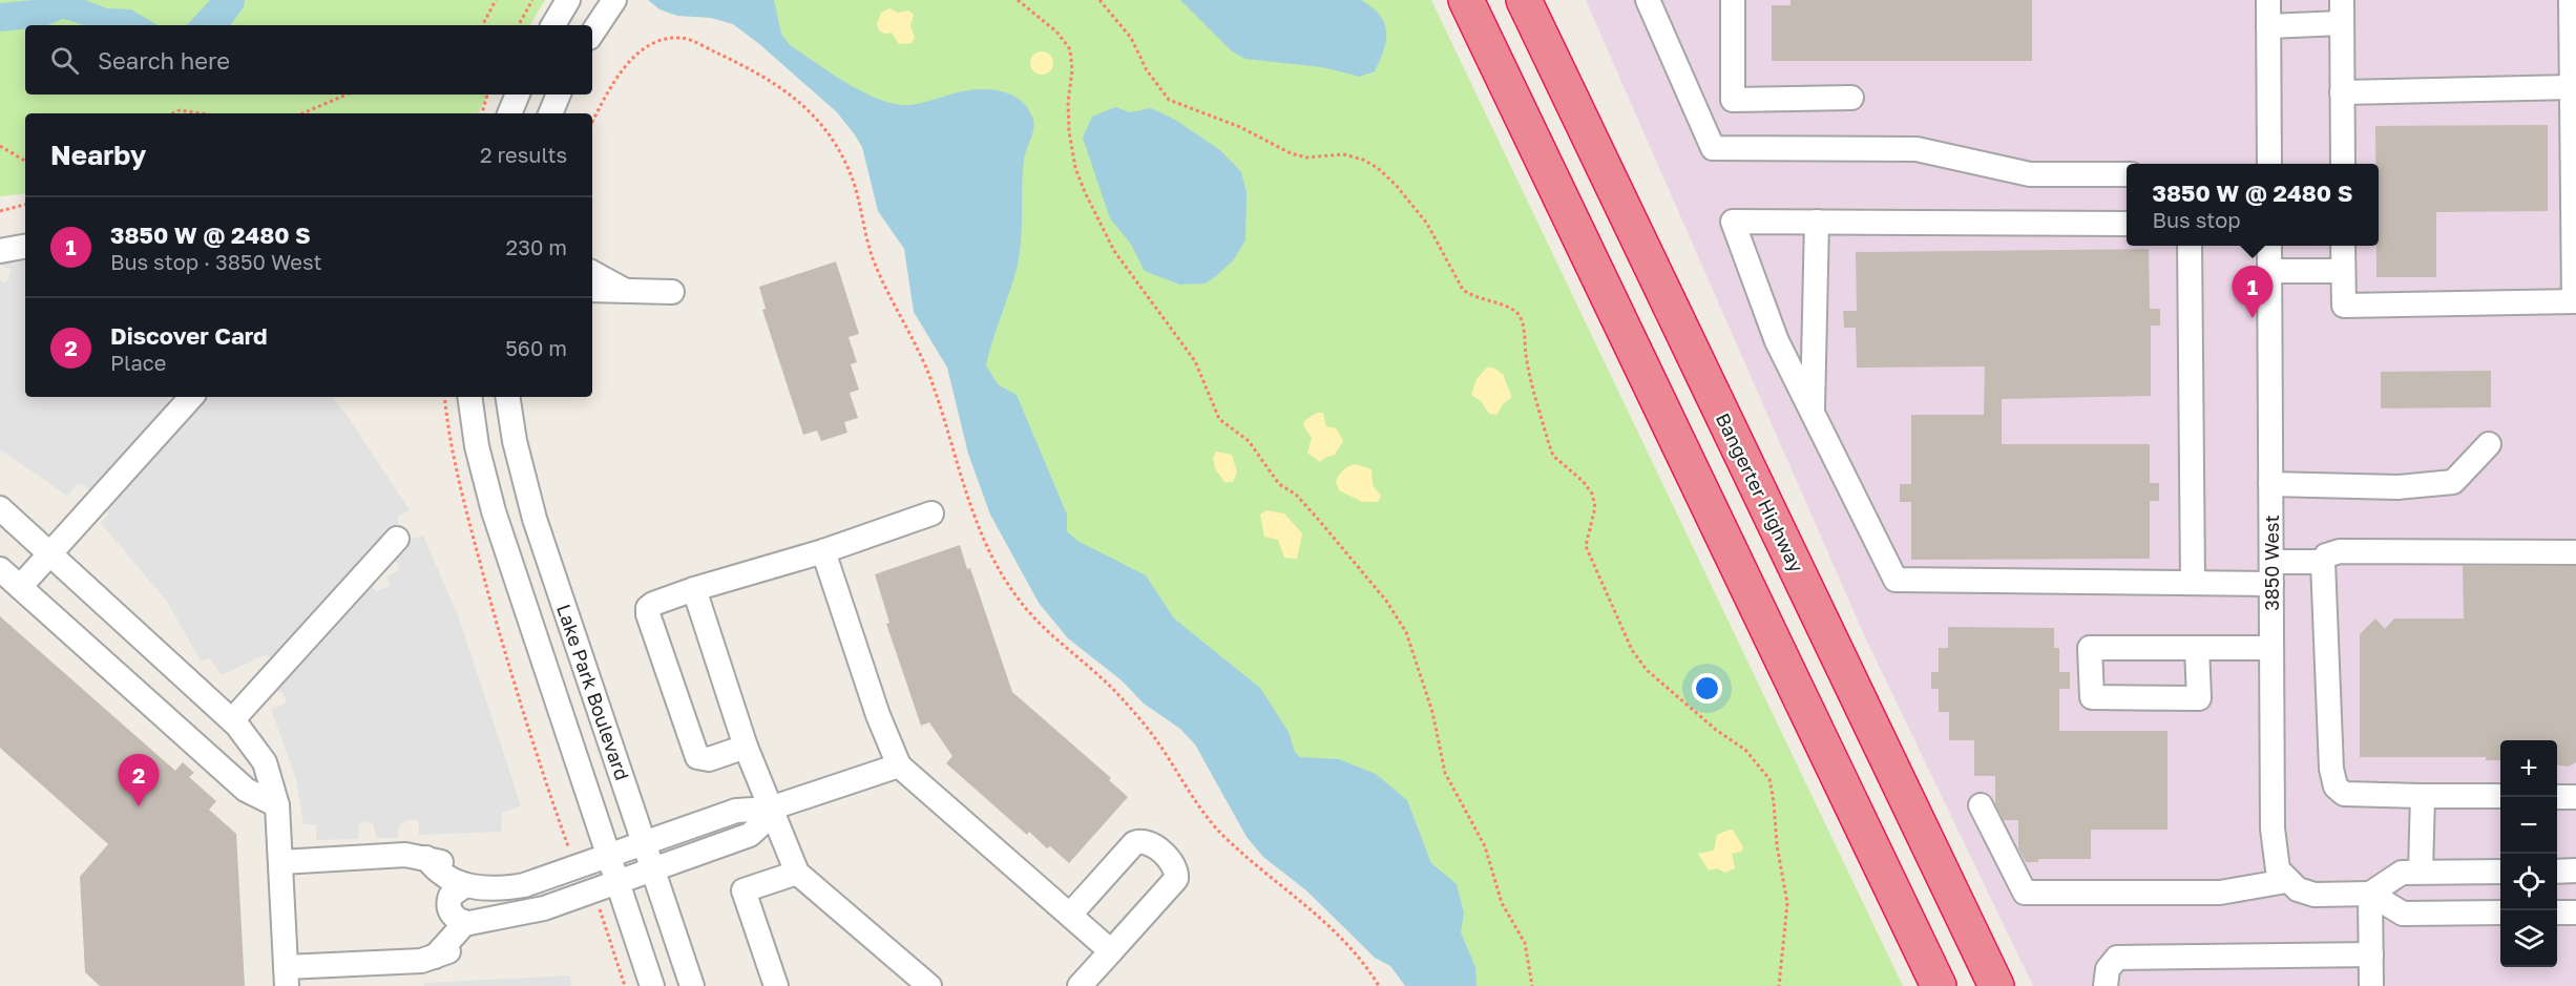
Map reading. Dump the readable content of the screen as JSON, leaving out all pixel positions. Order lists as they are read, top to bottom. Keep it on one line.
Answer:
{"streets":{"highway":["Bangerter Highway"],"street":["3850 West","Lake Park Boulevard"]},"page":{"search":"Search here","heading":["Nearby","2 results"],"popup":["3850 W @ 2480 S","Bus stop"],"list":[{"mark":"1","name":"3850 W @ 2480 S","note":"Bus stop · 3850 West","value":"230 m"},{"mark":"2","name":"Discover Card","note":"Place","value":"560 m"}],"pins":["1","2"],"map_buttons":["+","−"]}}
